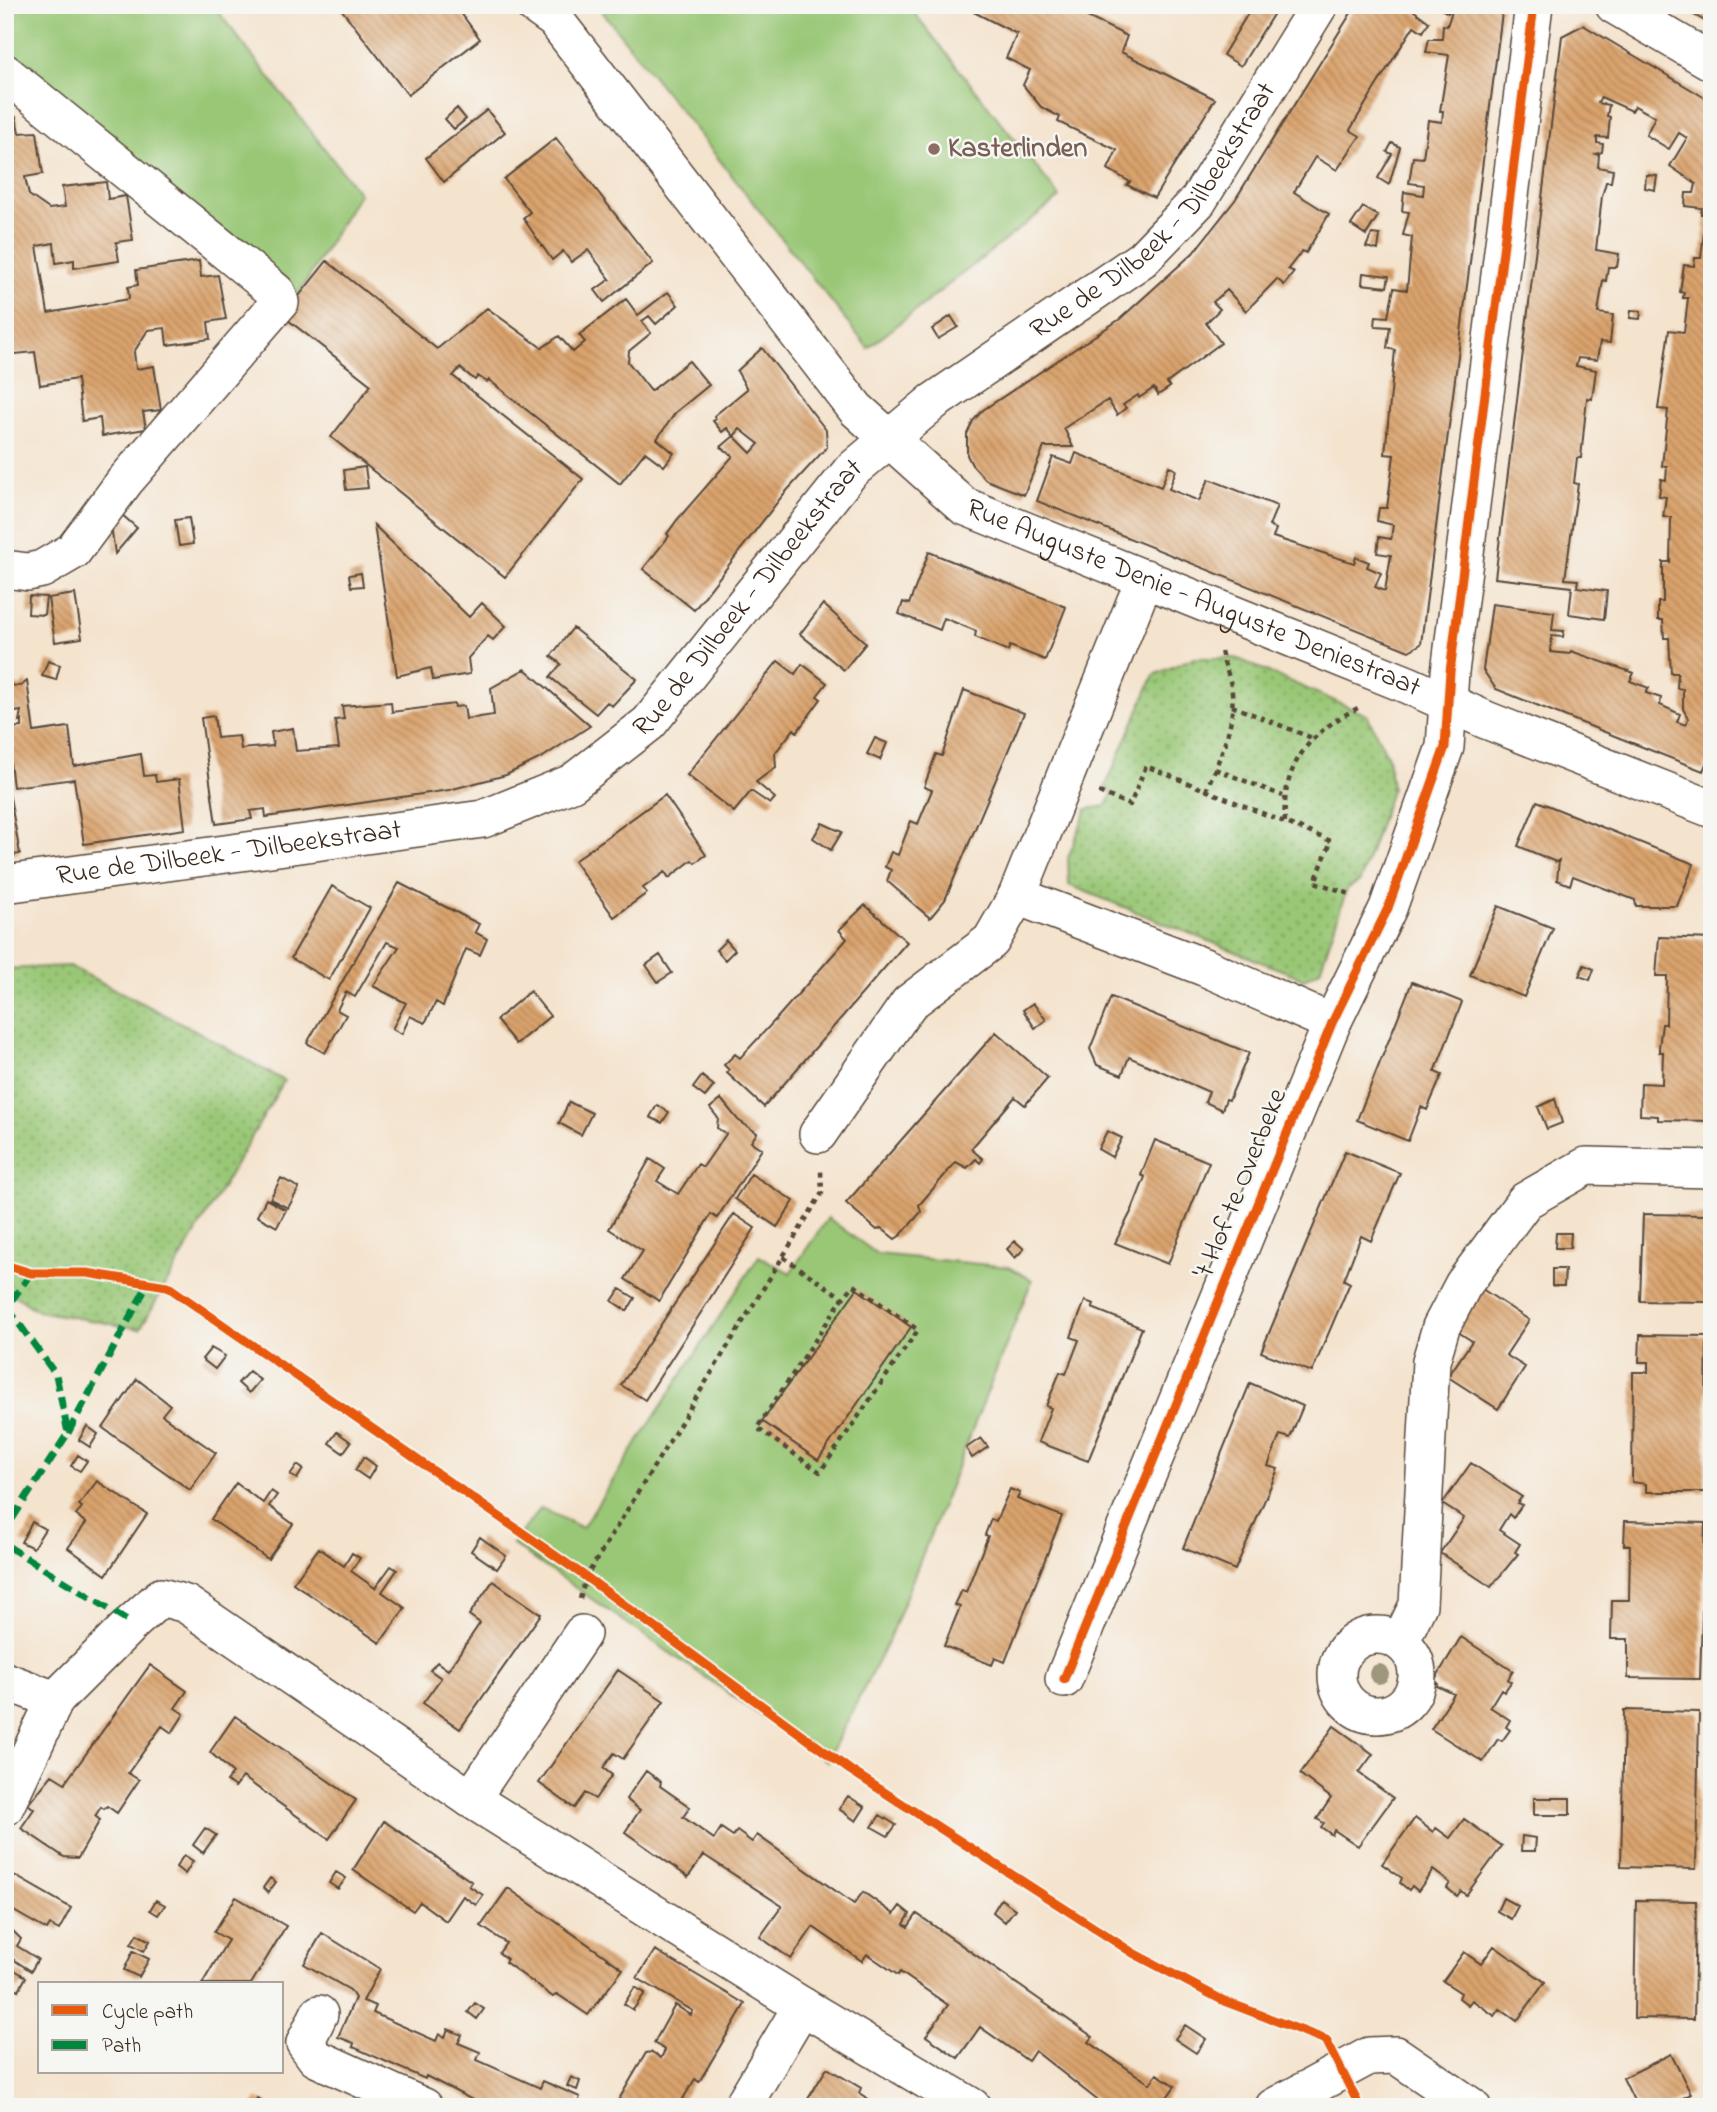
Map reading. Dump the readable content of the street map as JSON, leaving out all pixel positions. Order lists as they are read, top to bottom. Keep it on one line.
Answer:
{"streets":{"street":["Rue de Dilbeek - Dilbeekstraat","Rue Auguste Denie - Auguste Deniestraat","'t Hof te Overbeke"]},"crossings":[["Rue de Dilbeek - Dilbeekstraat","Rue Auguste Denie - Auguste Deniestraat"],["Rue Auguste Denie - Auguste Deniestraat","'t Hof te Overbeke"]],"places":["Kasterlinden"],"legend":["Cycle path","Path"]}
